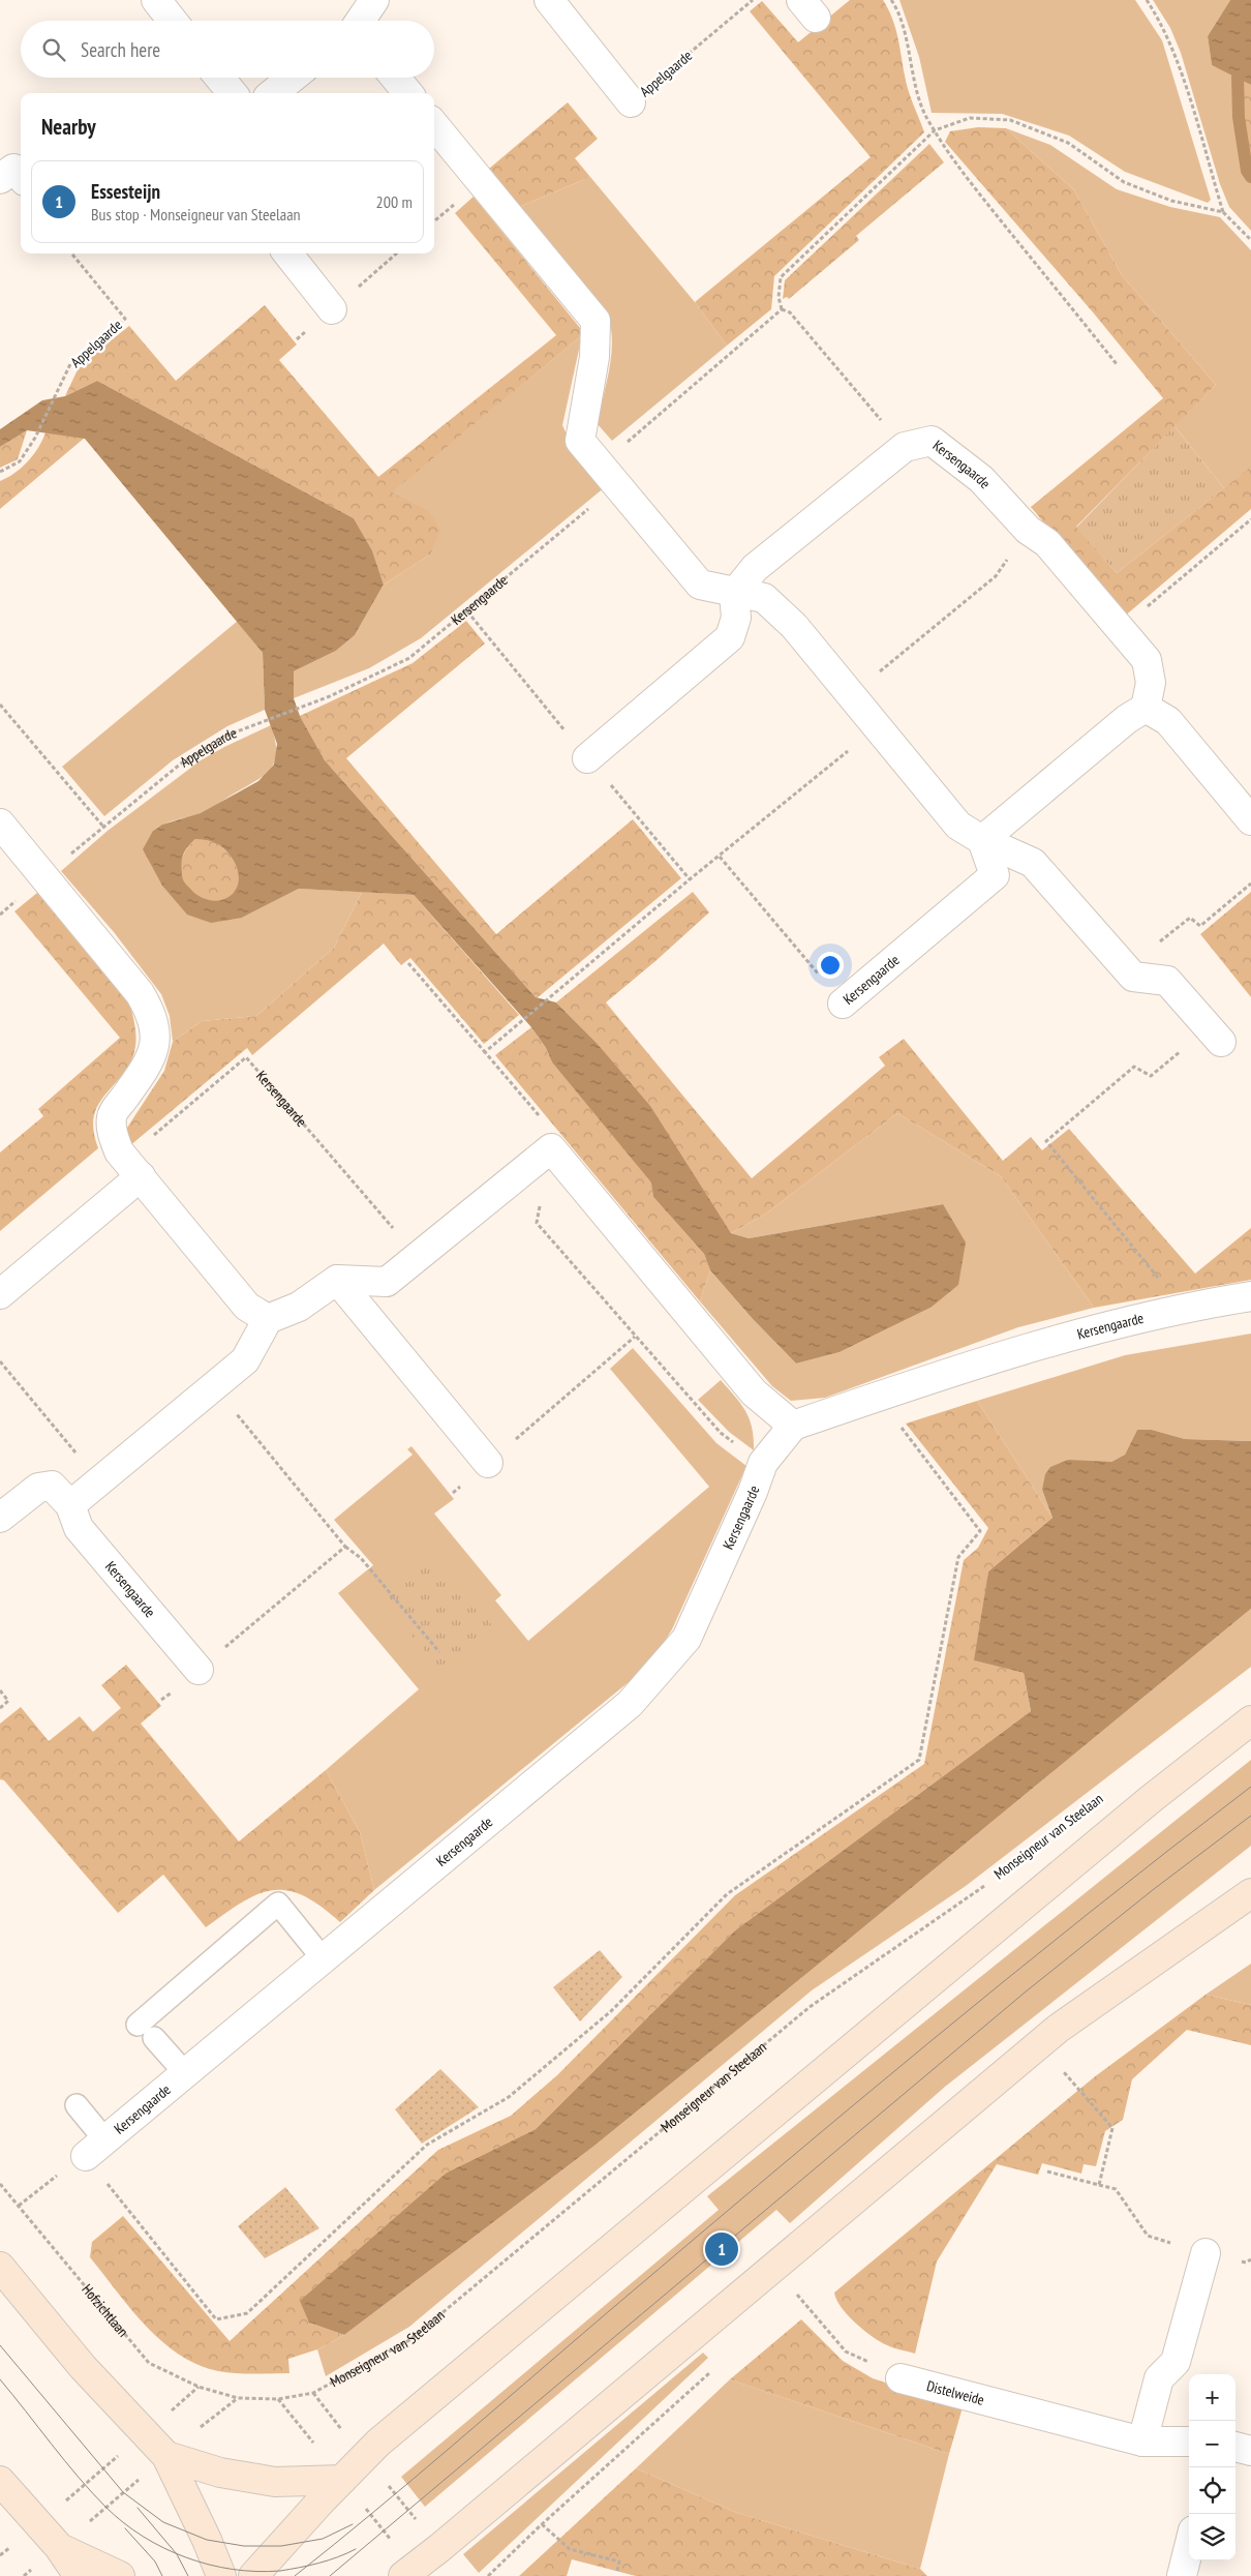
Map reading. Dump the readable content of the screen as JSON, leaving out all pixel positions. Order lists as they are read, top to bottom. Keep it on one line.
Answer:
{"streets":{"street":["Appelgaarde","Kersengaarde","Distelweide"],"path":["Monseigneur van Steelaan","Hofzichtlaan"]},"crossings":[["Appelgaarde","Kersengaarde"],["Monseigneur van Steelaan","Hofzichtlaan"]],"page":{"search":"Search here","heading":"Nearby","list":[{"mark":"1","name":"Essesteijn","note":"Bus stop · Monseigneur van Steelaan","value":"200 m"}],"pins":"1","map_buttons":["+","−"]}}
